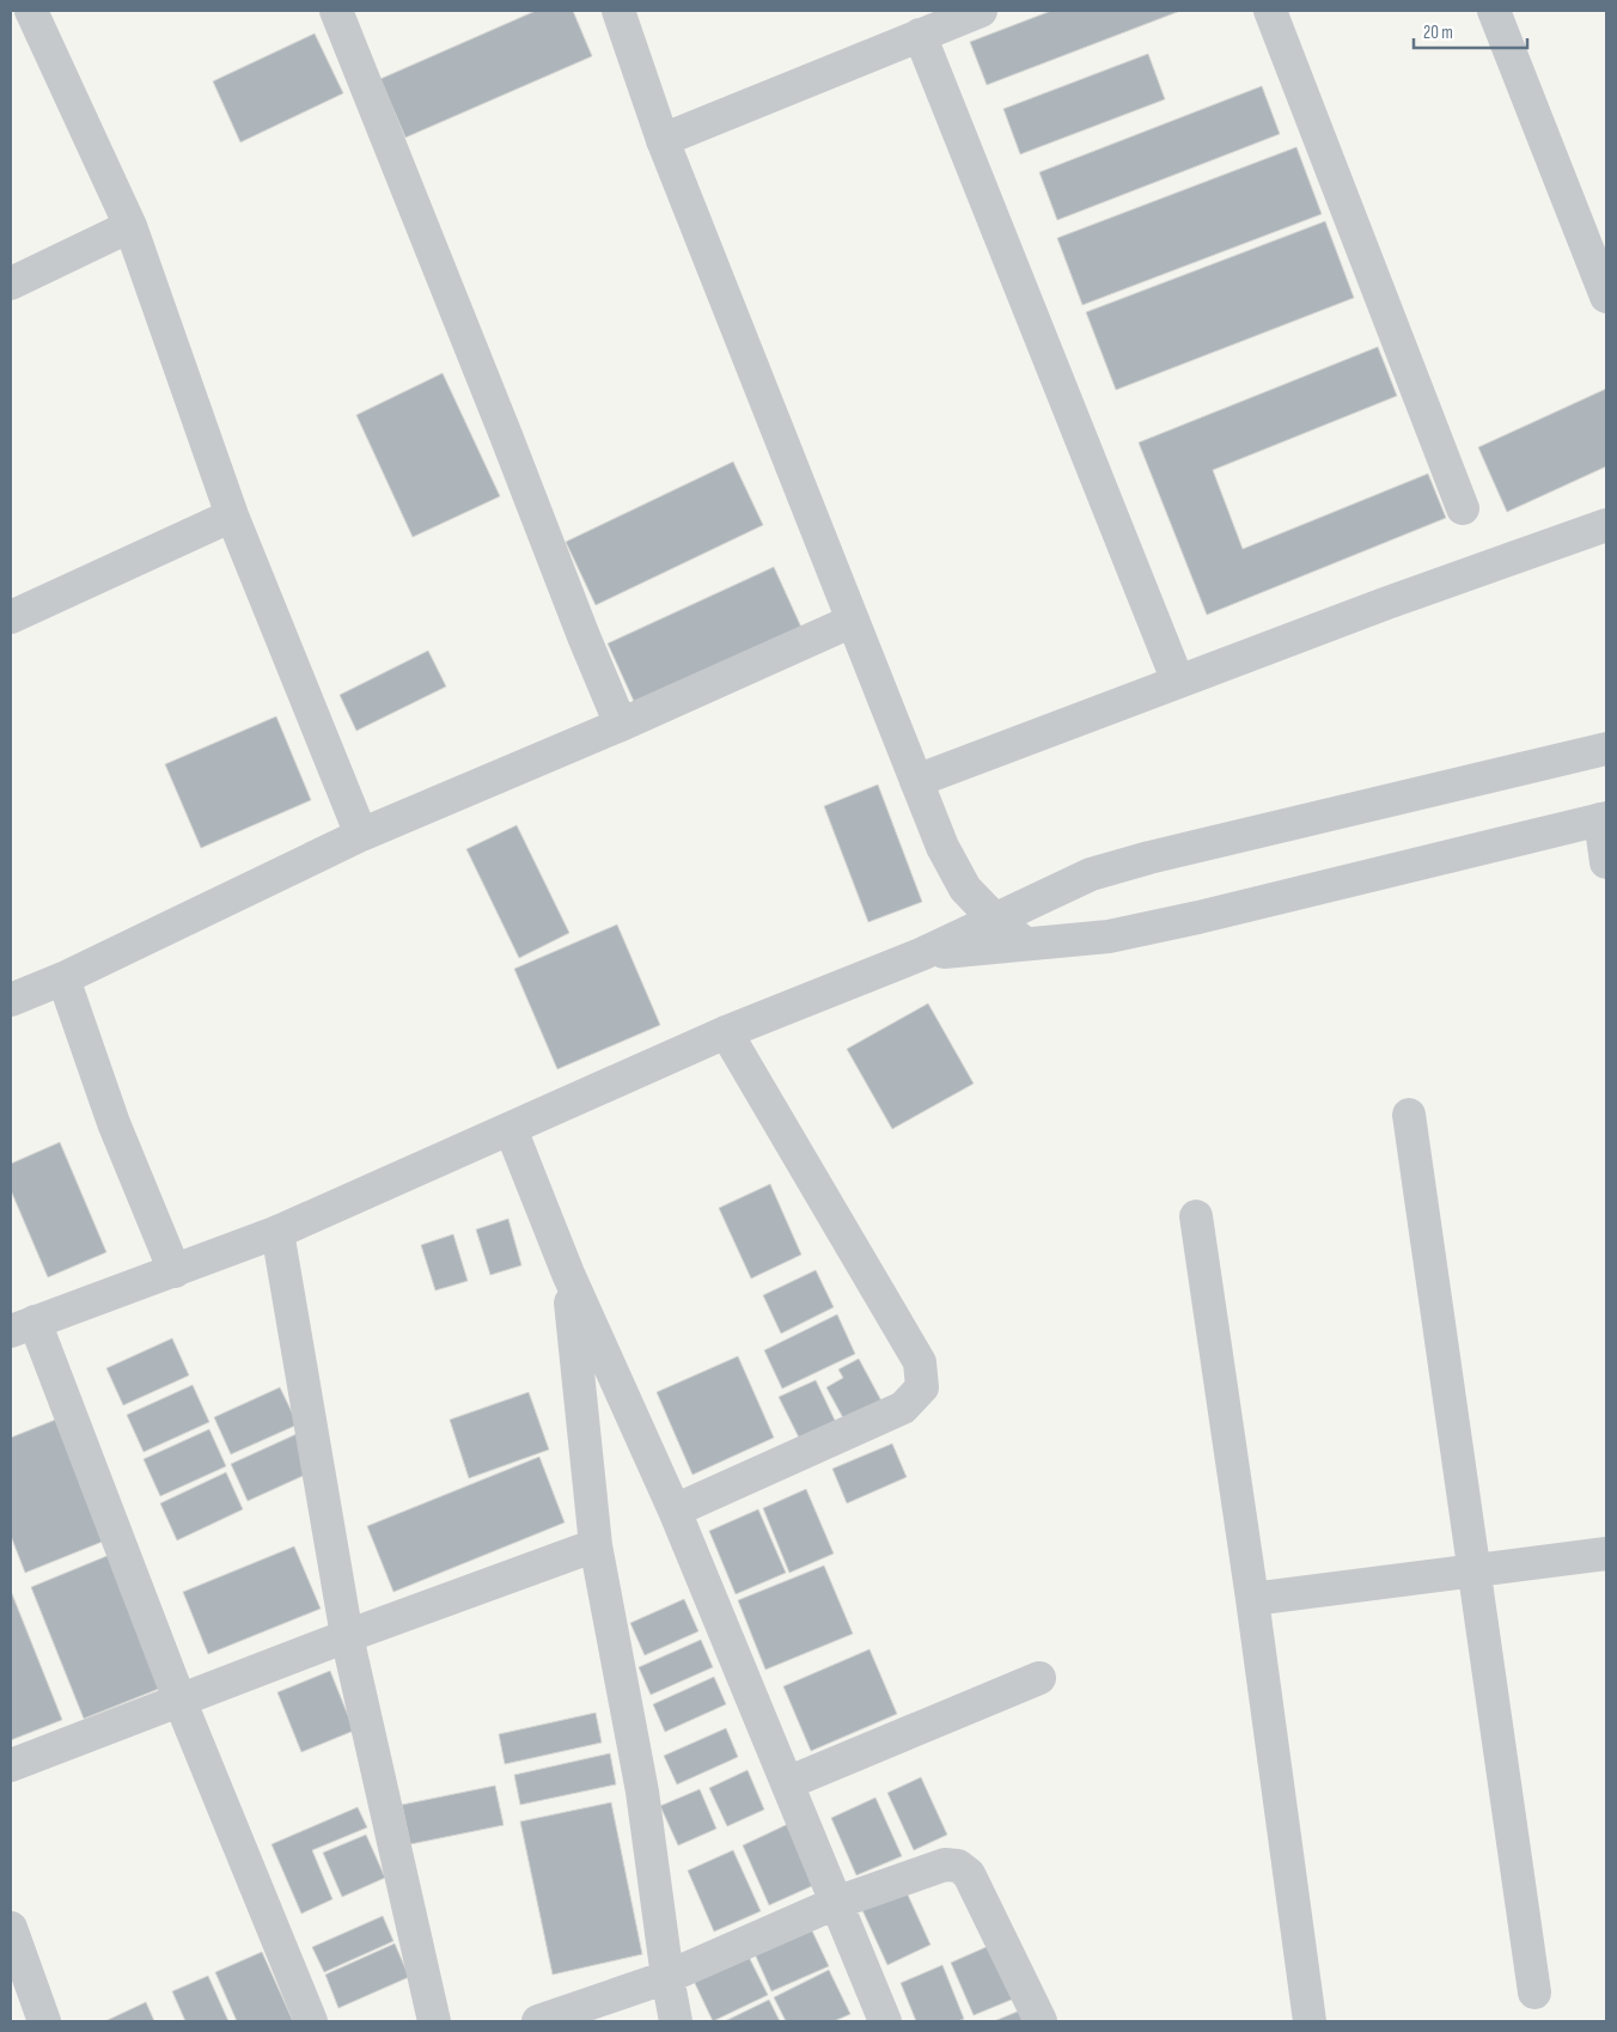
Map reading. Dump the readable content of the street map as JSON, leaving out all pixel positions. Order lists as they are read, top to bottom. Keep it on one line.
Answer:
{"scale_bar":"20 m"}
